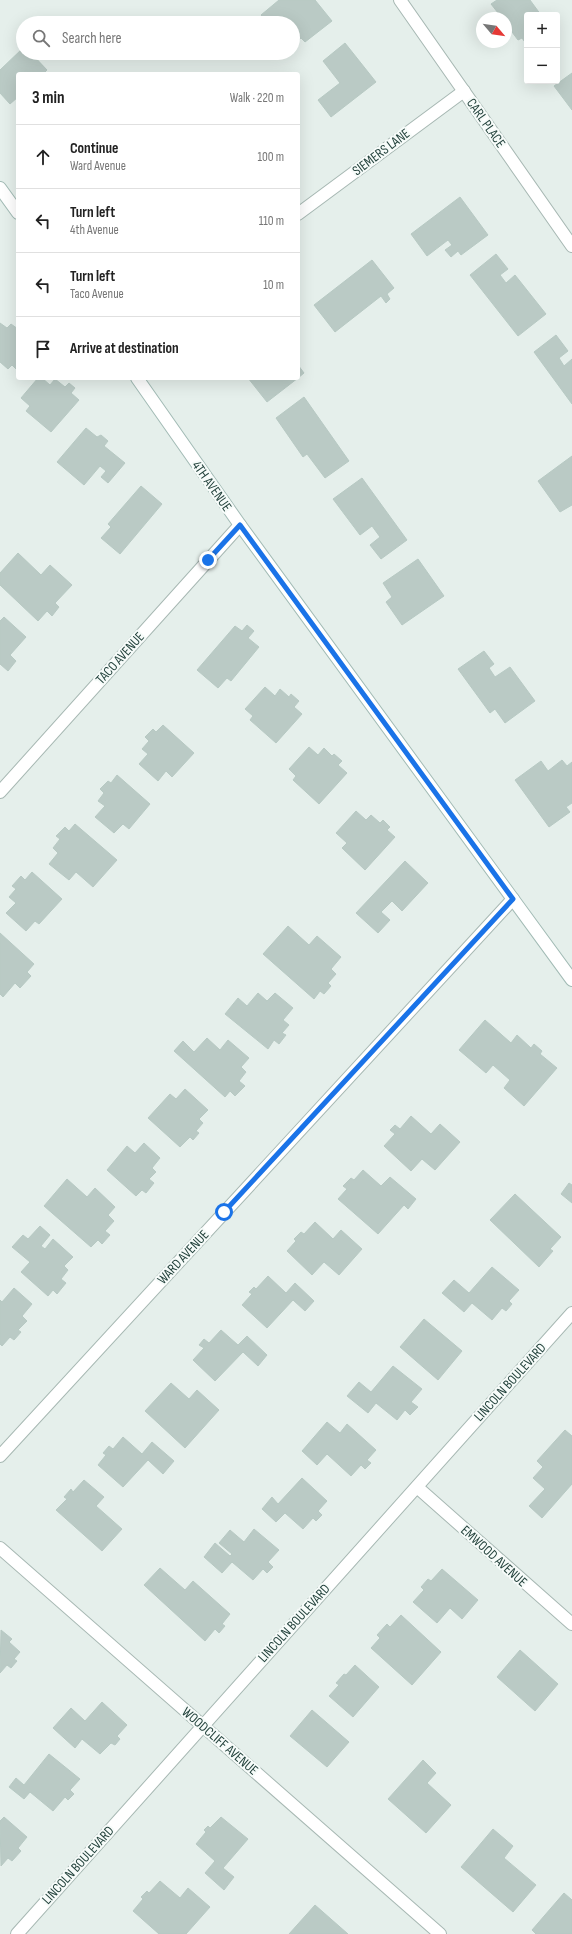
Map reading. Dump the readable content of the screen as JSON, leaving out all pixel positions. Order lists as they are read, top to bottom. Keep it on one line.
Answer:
{"streets":{"street":["CARL PLACE","SIEMERS LANE","4TH AVENUE","TACO AVENUE","WARD AVENUE","LINCOLN BOULEVARD","EMWOOD AVENUE","WOODCLIFF AVENUE"]},"crossings":[["CARL PLACE","SIEMERS LANE"],["4TH AVENUE","TACO AVENUE"],["4TH AVENUE","WARD AVENUE"],["LINCOLN BOULEVARD","EMWOOD AVENUE"],["LINCOLN BOULEVARD","WOODCLIFF AVENUE"]],"north":"bottom right","page":{"map_buttons":["+","−"],"search":"Search here","heading":["3 min","Walk · 220 m"],"list":[["Continue","Ward Avenue","100 m"],["Turn left","4th Avenue","110 m"],["Turn left","Taco Avenue","10 m"],"Arrive at destination"]}}
